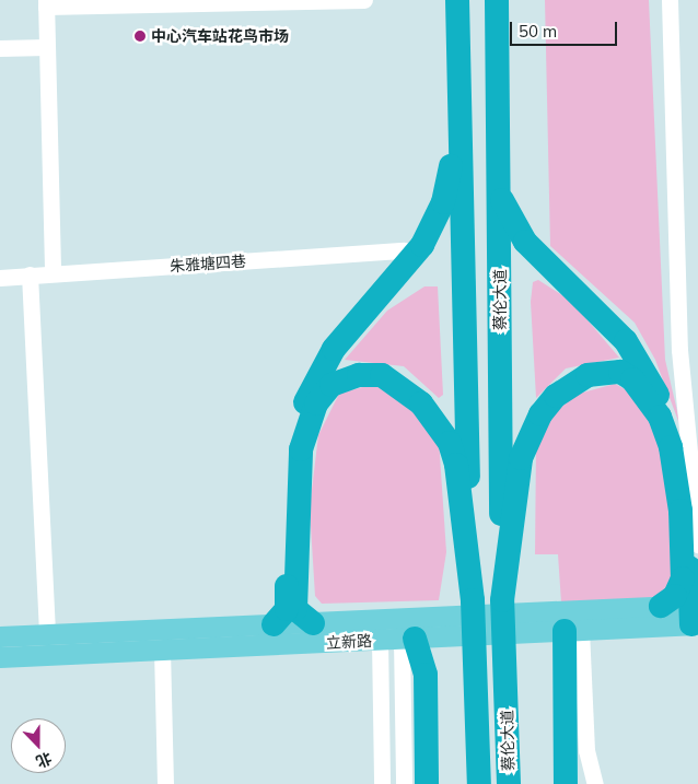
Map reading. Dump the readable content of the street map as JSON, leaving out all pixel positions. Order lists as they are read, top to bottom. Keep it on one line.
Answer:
{"streets":{"highway":["蔡伦大道"],"main road":["立新路"],"street":["朱雅塘四巷"]},"places":["中心汽车站花鸟市场"],"scale_bar":"50 m","north":"bottom"}
